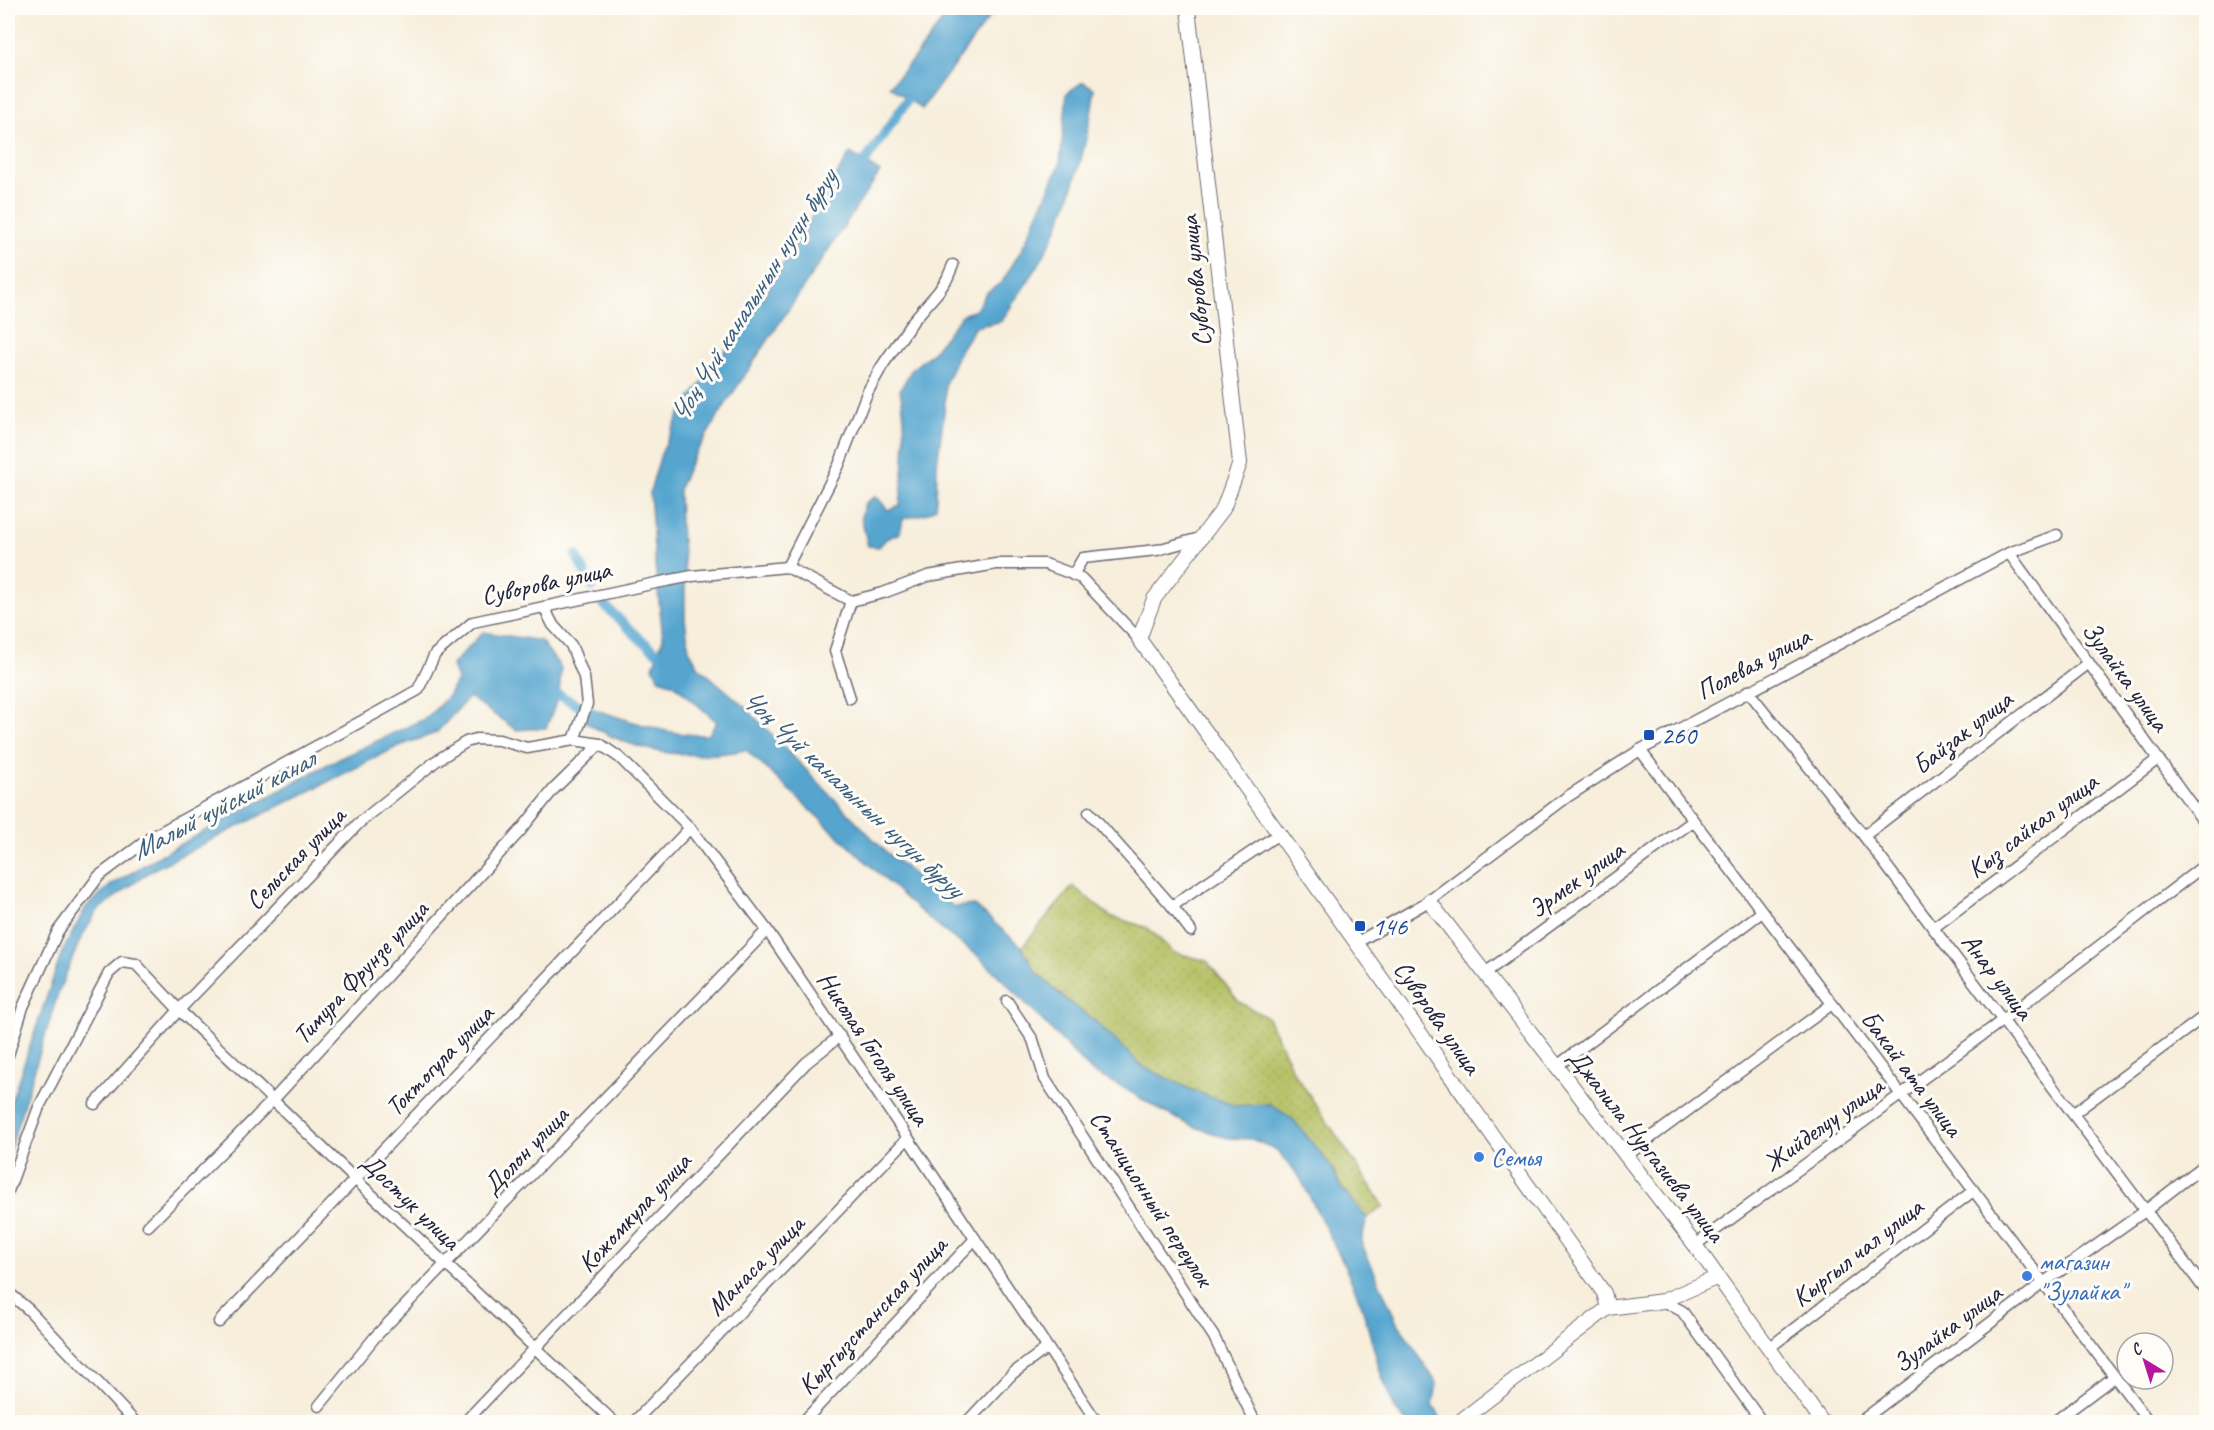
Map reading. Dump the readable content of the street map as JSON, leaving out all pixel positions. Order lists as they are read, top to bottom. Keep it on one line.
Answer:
{"streets":{"street":["Суворова улица","Полевая улица","Зулайка улица","Байзак улица","Кыз сайкал улица","Сельская улица","Эрмек улица","Тимура Фрунзе улица","Анар улица","Николая Гоголя улица","Токтогула улица","Бакай ата улица","Жийделуу улица","Джалила Нургазиева улица","Долон улица","Станционный переулок","Достук улица","Кожомкула улица","Кыргыл чал улица","Манаса улица","Кыргызстанская улица"]},"crossings":[["Суворова улица","Полевая улица"],["Полевая улица","Зулайка улица"],["Полевая улица","Анар улица"],["Полевая улица","Бакай ата улица"],["Полевая улица","Джалила Нургазиева улица"],["Зулайка улица","Байзак улица"],["Зулайка улица","Кыз сайкал улица"],["Зулайка улица","Анар улица"],["Зулайка улица","Бакай ата улица"],["Байзак улица","Анар улица"],["Кыз сайкал улица","Анар улица"],["Сельская улица","Николая Гоголя улица"],["Сельская улица","Достук улица"],["Эрмек улица","Бакай ата улица"],["Эрмек улица","Джалила Нургазиева улица"],["Тимура Фрунзе улица","Николая Гоголя улица"],["Тимура Фрунзе улица","Достук улица"],["Анар улица","Жийделуу улица"],["Николая Гоголя улица","Токтогула улица"],["Николая Гоголя улица","Долон улица"],["Николая Гоголя улица","Кожомкула улица"],["Николая Гоголя улица","Манаса улица"],["Николая Гоголя улица","Кыргызстанская улица"],["Токтогула улица","Достук улица"],["Бакай ата улица","Жийделуу улица"],["Бакай ата улица","Кыргыл чал улица"],["Жийделуу улица","Джалила Нургазиева улица"],["Джалила Нургазиева улица","Кыргыл чал улица"],["Долон улица","Достук улица"],["Достук улица","Кожомкула улица"]],"water":["Чоң Чүй каналынын нугун буруу","Малый чуйский канал"],"places":{"transit":["260","146"],"other":["Семья","магазин \"Зулайка\""]},"north":"top left"}
